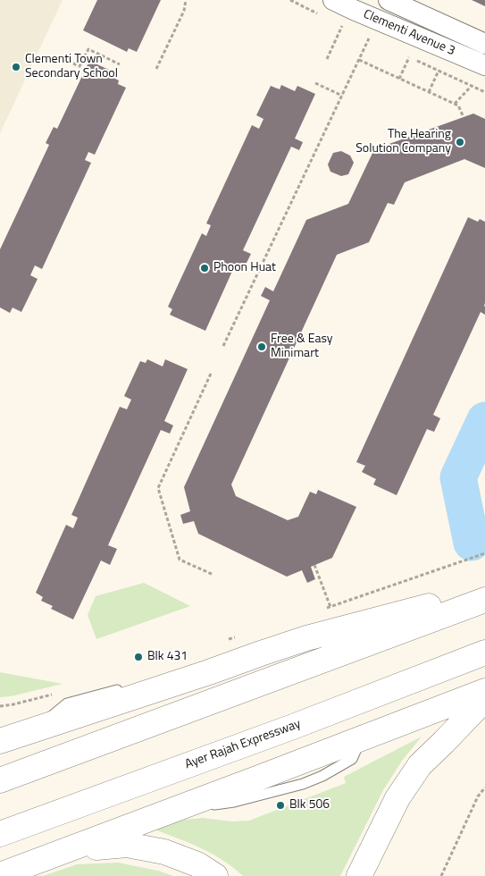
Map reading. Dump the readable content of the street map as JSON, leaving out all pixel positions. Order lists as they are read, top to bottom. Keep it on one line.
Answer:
{"streets":{"highway":["Ayer Rajah Expressway"],"street":["Clementi Avenue 3"]},"places":["Clementi Town Secondary School","The Hearing Solution Company","Phoon Huat","Free & Easy Minimart","Blk 431","Blk 506"]}
